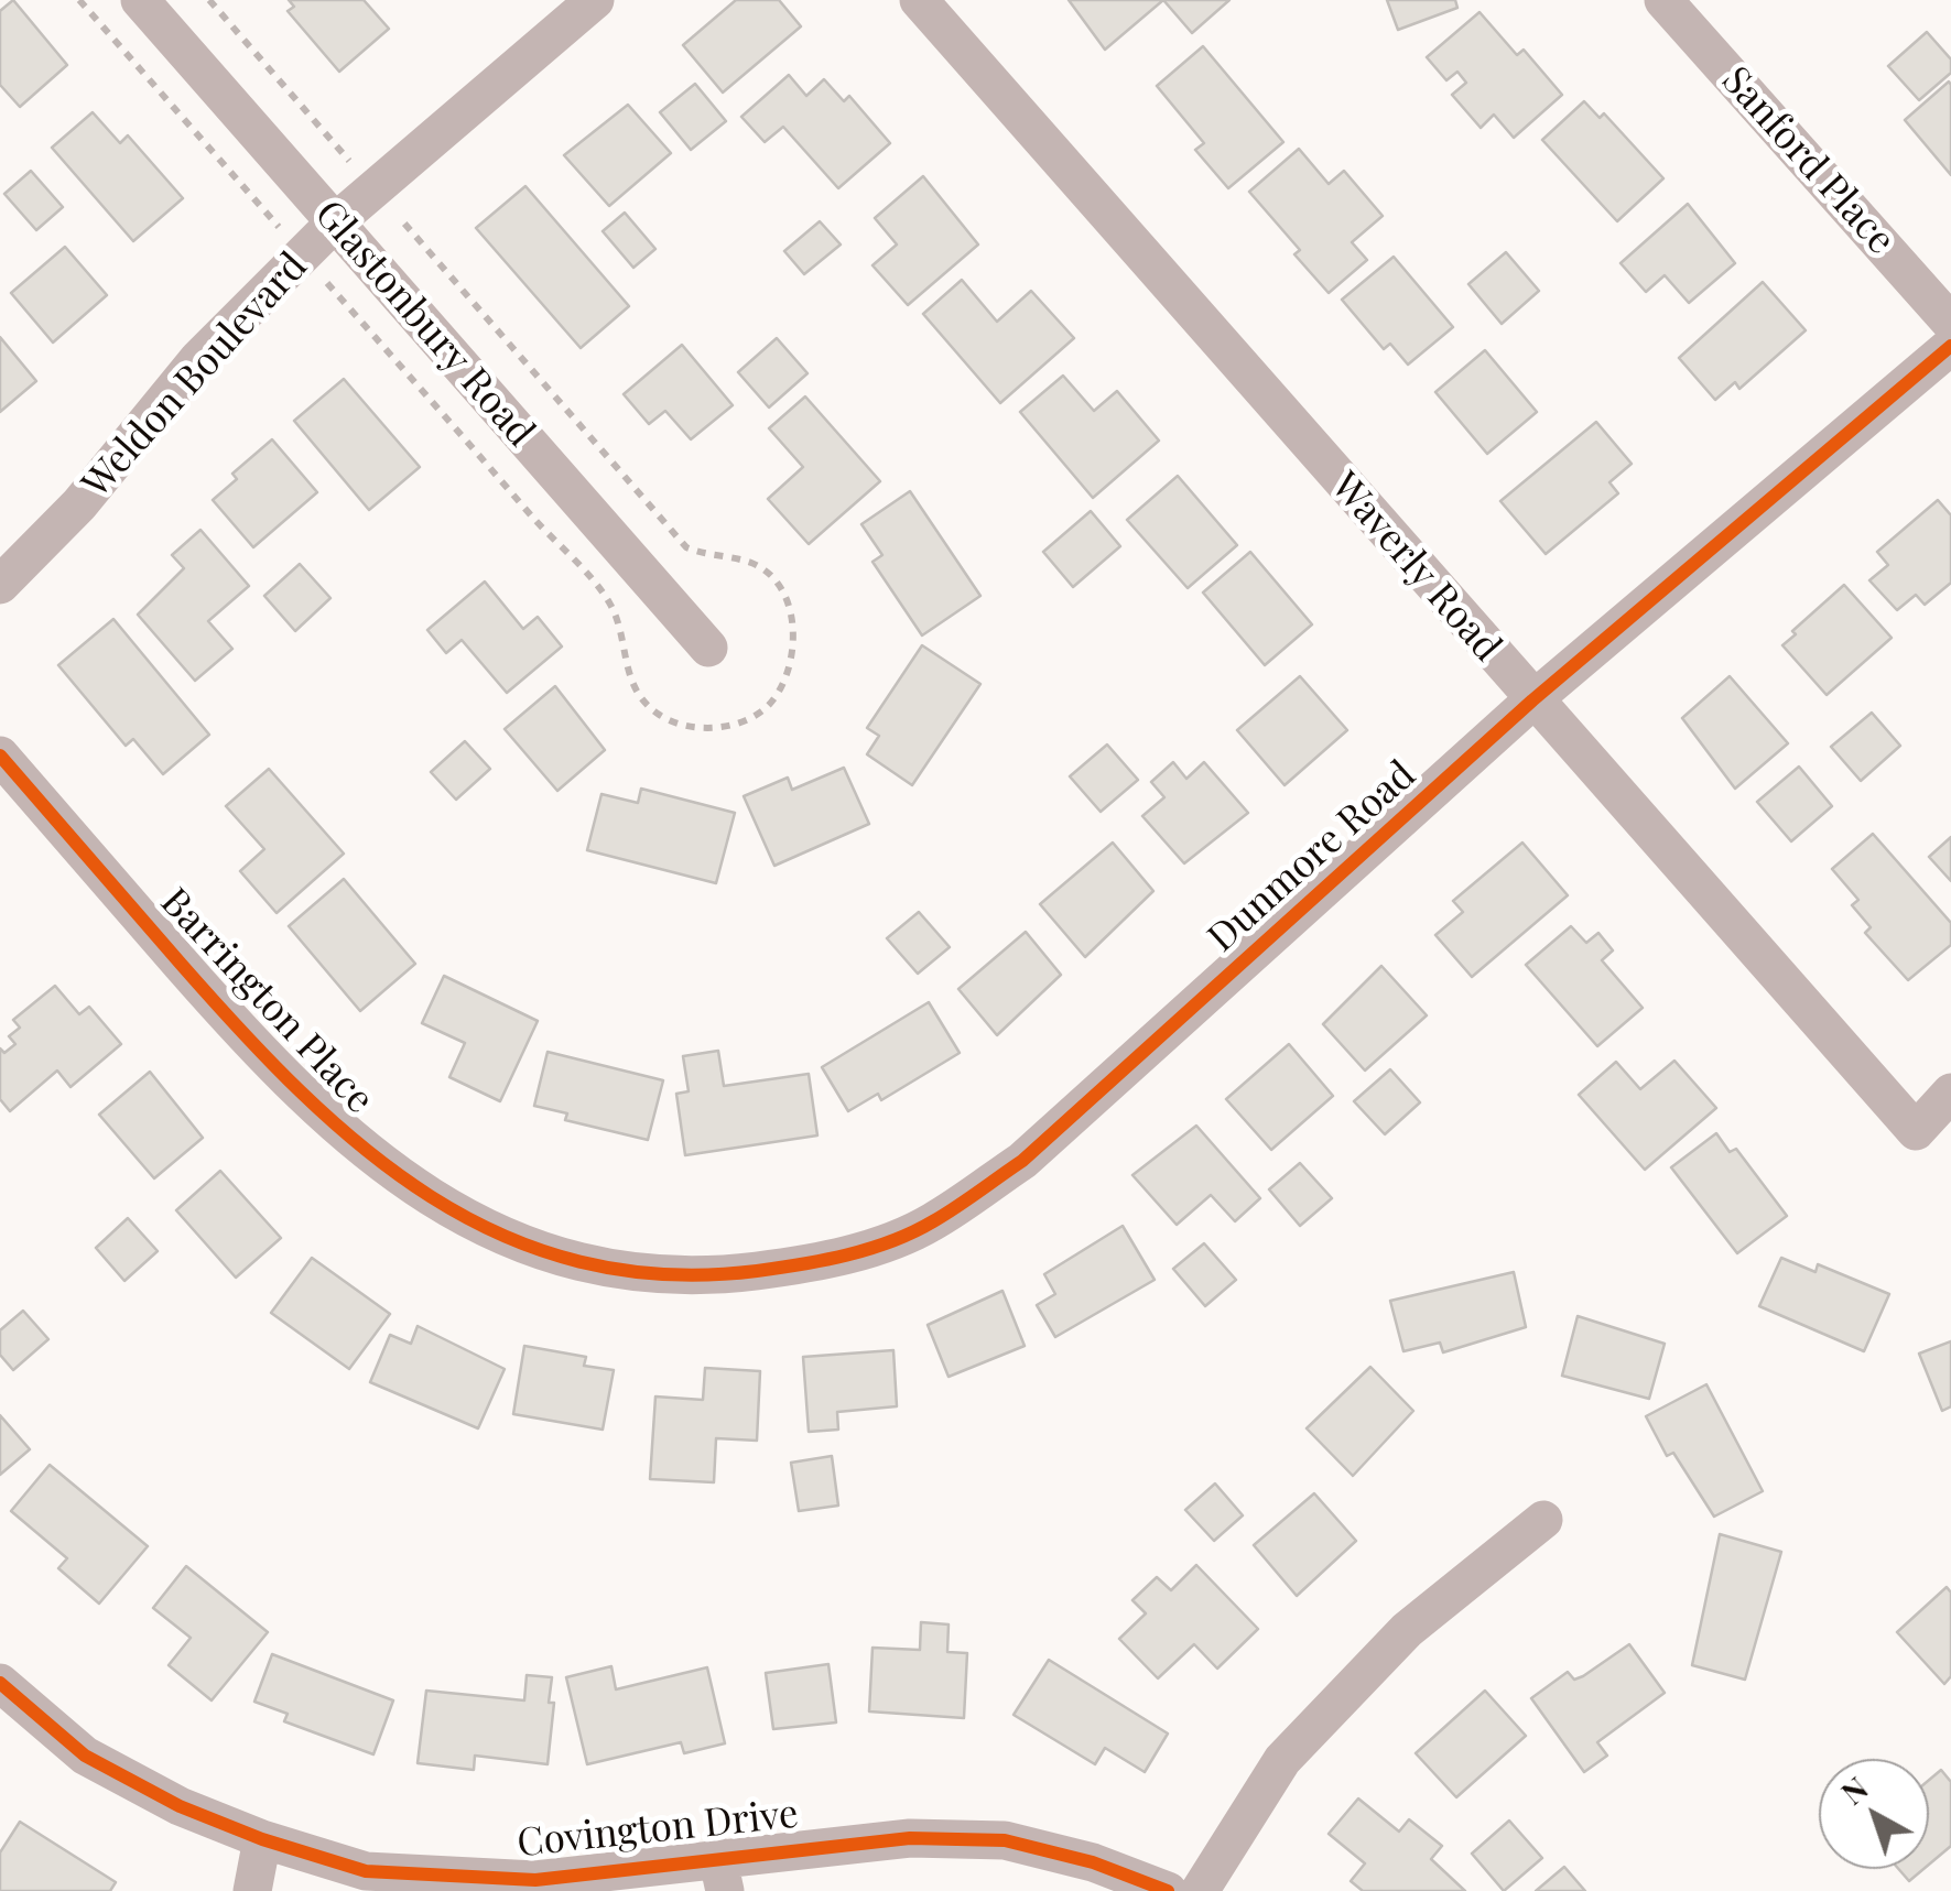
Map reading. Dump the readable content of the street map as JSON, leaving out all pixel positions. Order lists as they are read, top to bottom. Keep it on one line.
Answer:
{"streets":{"street":["Sanford Place","Glastonbury Road","Weldon Boulevard","Waverly Road","Dunmore Road","Barrington Place","Covington Drive"]},"crossings":[["Glastonbury Road","Weldon Boulevard"],["Waverly Road","Dunmore Road"],["Dunmore Road","Barrington Place"]],"north":"top left"}
